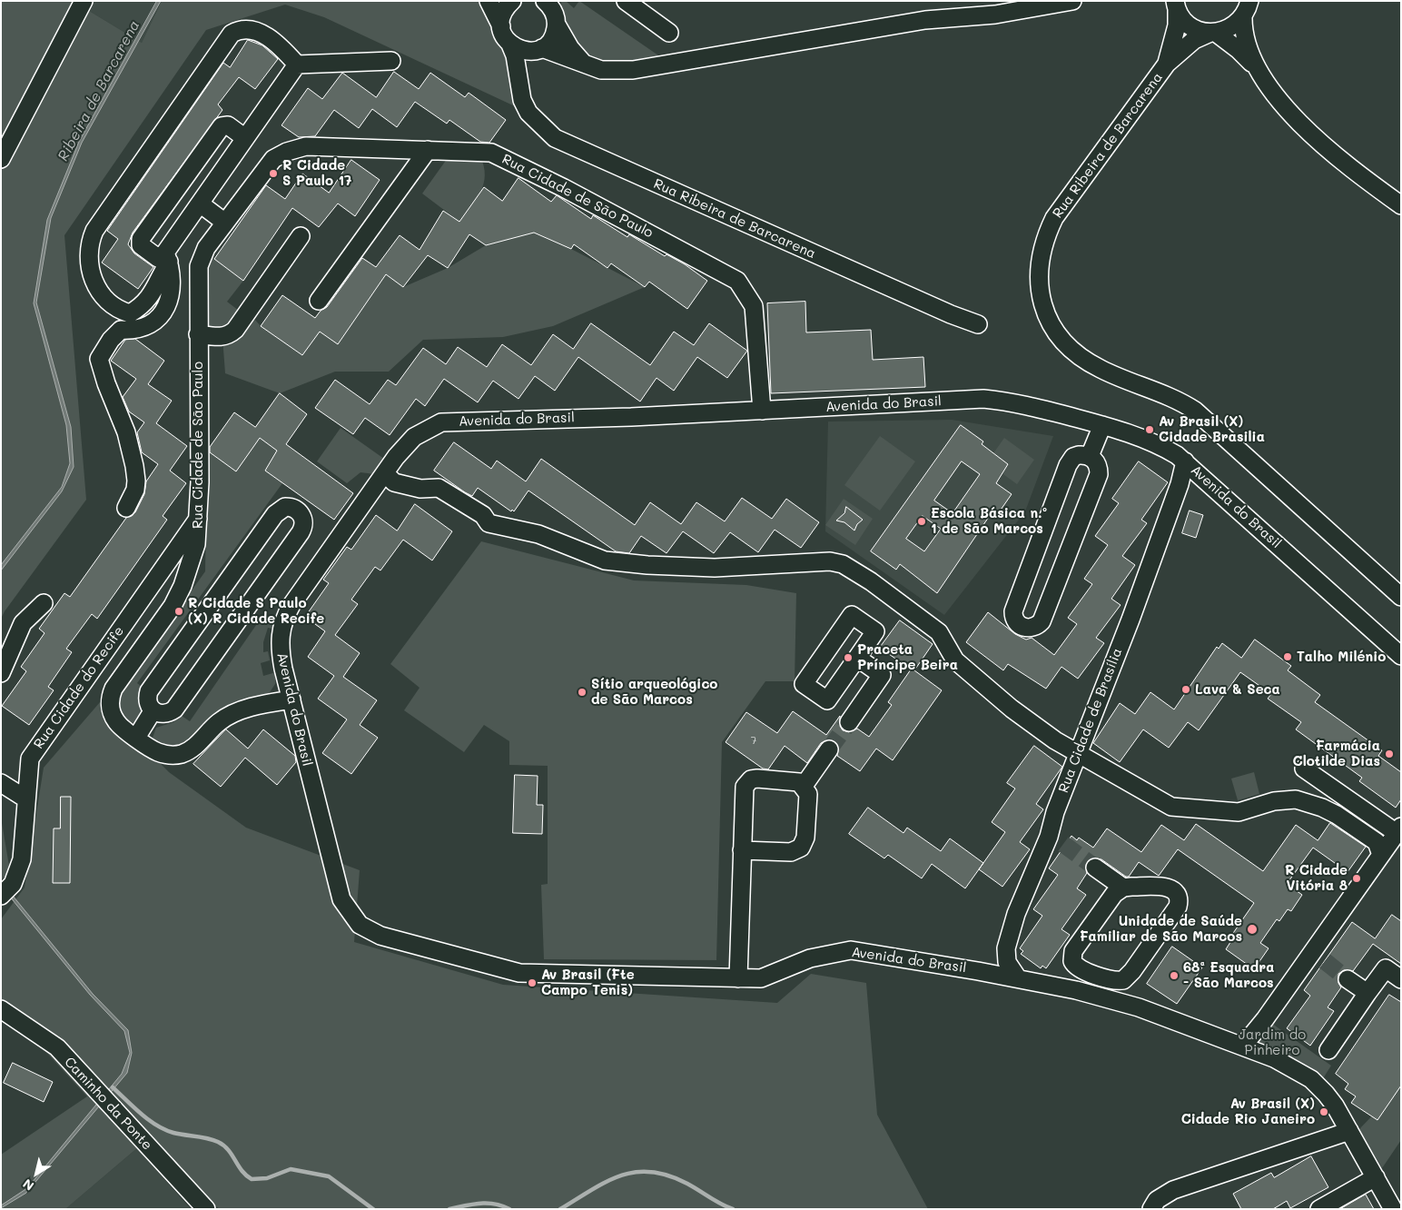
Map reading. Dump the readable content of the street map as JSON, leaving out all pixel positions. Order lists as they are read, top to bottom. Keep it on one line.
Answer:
{"streets":{"street":["Rua Ribeira de Barcarena","Rua Cidade de São Paulo","Avenida do Brasil","Rua Cidade do Recife","Rua Cidade de Brasília","Caminho da Ponte"]},"crossings":[["Rua Cidade de São Paulo","Avenida do Brasil"],["Rua Cidade de São Paulo","Rua Cidade do Recife"],["Avenida do Brasil","Rua Cidade de Brasília"]],"water":["Ribeira de Barcarena"],"parks":["Jardim do Pinheiro"],"places":["R Cidade S Paulo 17","Av Brasil (X) Cidade Brasilia","Escola Básica n.º 1 de São Marcos","R Cidade S Paulo (X) R Cidade Recife","Talho Milénio","Praceta Príncipe Beira","Lava & Seca","Sítio arqueológico de São Marcos","Farmácia Clotilde Dias","R Cidade Vitória 8","Unidade de Saúde Familiar de São Marcos","68ª Esquadra - São Marcos","Av Brasil (Fte Campo Tenis)","Av Brasil (X) Cidade Rio Janeiro"],"house_numbers":["7"],"north":"bottom left"}
